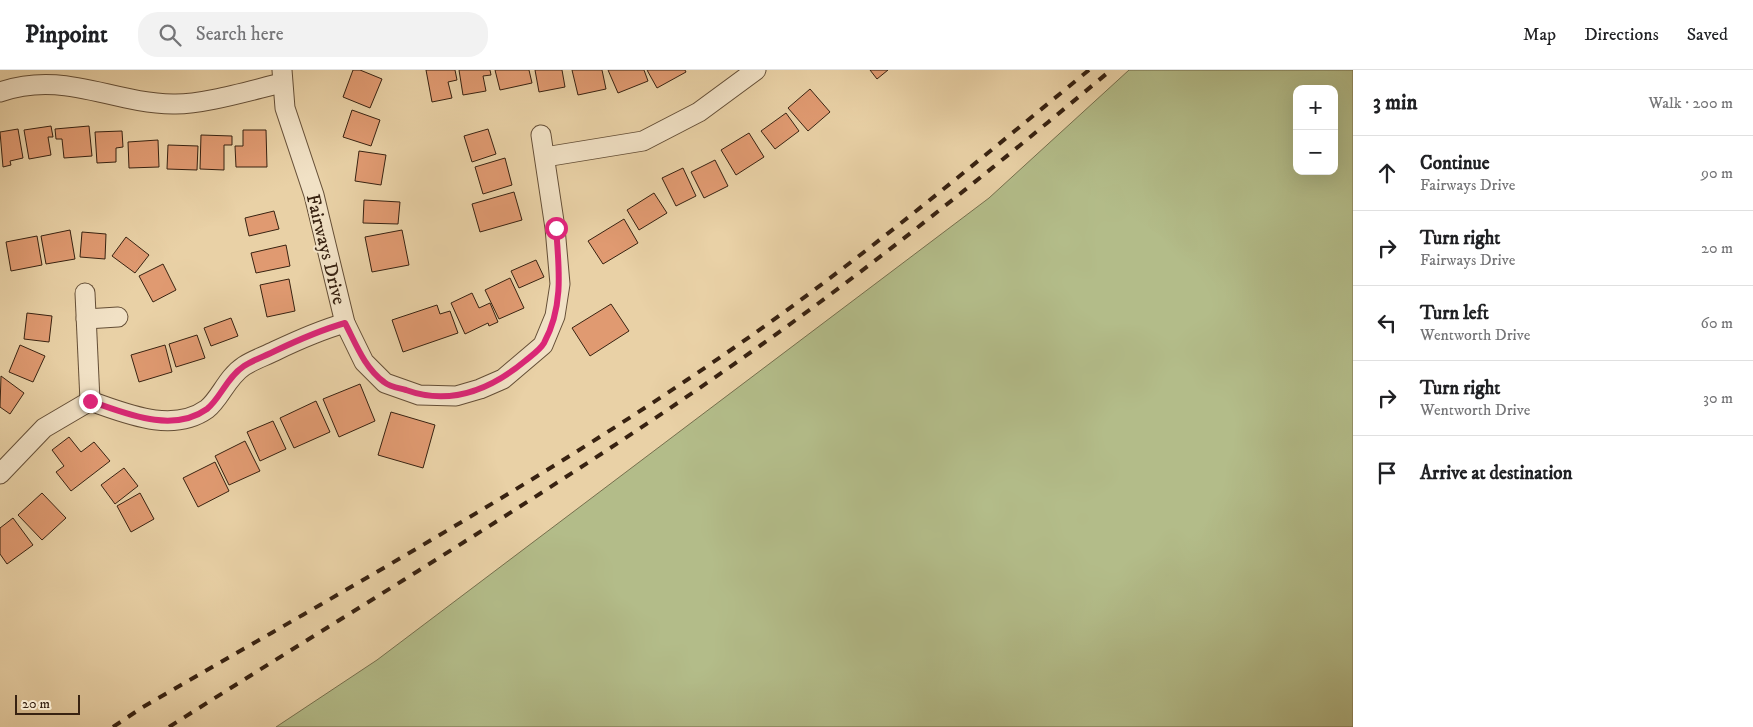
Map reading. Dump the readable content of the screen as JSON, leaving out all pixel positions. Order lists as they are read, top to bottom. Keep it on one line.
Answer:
{"streets":{"street":["Fairways Drive"]},"scale_bar":"20 m","page":{"header":"Pinpoint","search":"Search here","nav":["Map","Directions","Saved"],"heading":["3 min","Walk · 200 m"],"map_buttons":["+","−"],"list":[["Continue","Fairways Drive","90 m"],["Turn right","Fairways Drive","20 m"],["Turn left","Wentworth Drive","60 m"],["Turn right","Wentworth Drive","30 m"],"Arrive at destination"],"scale":"20 m"}}
